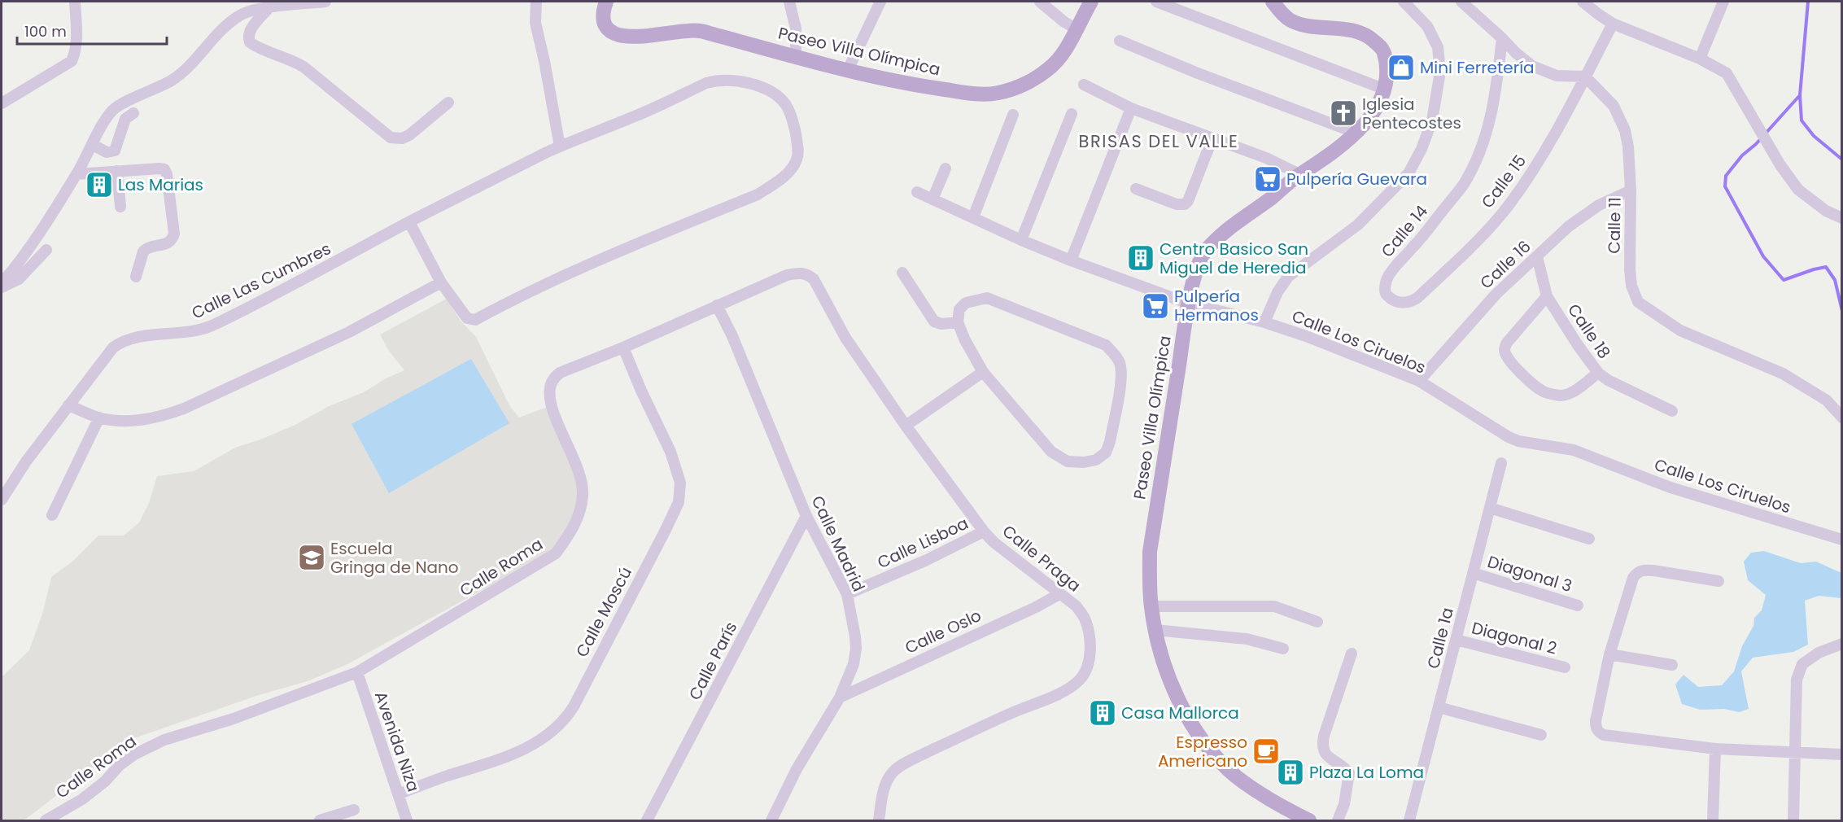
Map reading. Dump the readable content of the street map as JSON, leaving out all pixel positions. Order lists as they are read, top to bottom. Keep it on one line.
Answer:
{"streets":{"main road":["Paseo Villa Olímpica"],"street":["Calle 15","Calle 11","Calle 14","Calle 16","Calle Las Cumbres","Calle 18","Calle Los Ciruelos","Calle Lisboa","Calle Madrid","Calle Praga","Calle Roma","Diagonal 3","Calle Moscú","Calle Oslo","Calle 1a","Diagonal 2","Calle París","Avenida Niza"]},"crossings":[["Paseo Villa Olímpica","Calle Los Ciruelos"],["Calle 15","Calle 11"],["Calle 15","Calle 14"],["Calle 11","Calle 16"],["Calle 16","Calle 18"],["Calle 16","Calle Los Ciruelos"],["Calle Lisboa","Calle Madrid"],["Calle Lisboa","Calle Praga"],["Calle Madrid","Calle Roma"],["Calle Madrid","Calle Oslo"],["Calle Madrid","Calle París"],["Calle Praga","Calle Roma"],["Calle Praga","Calle Oslo"],["Calle Roma","Calle Moscú"],["Calle Roma","Avenida Niza"],["Diagonal 3","Calle 1a"],["Calle Moscú","Avenida Niza"],["Calle 1a","Diagonal 2"]],"districts":["BRISAS DEL VALLE"],"places":{"shop":["Mini Ferretería"],"church":["Iglesia Pentecostes"],"supermarket":["Pulpería Guevara","Pulpería Hermanos"],"building":["Las Marias","Centro Basico San Miguel de Heredia","Casa Mallorca","Plaza La Loma"],"school or university":["Escuela Gringa de Nano"],"cafe":["Espresso Americano"]},"scale_bar":"100 m"}
